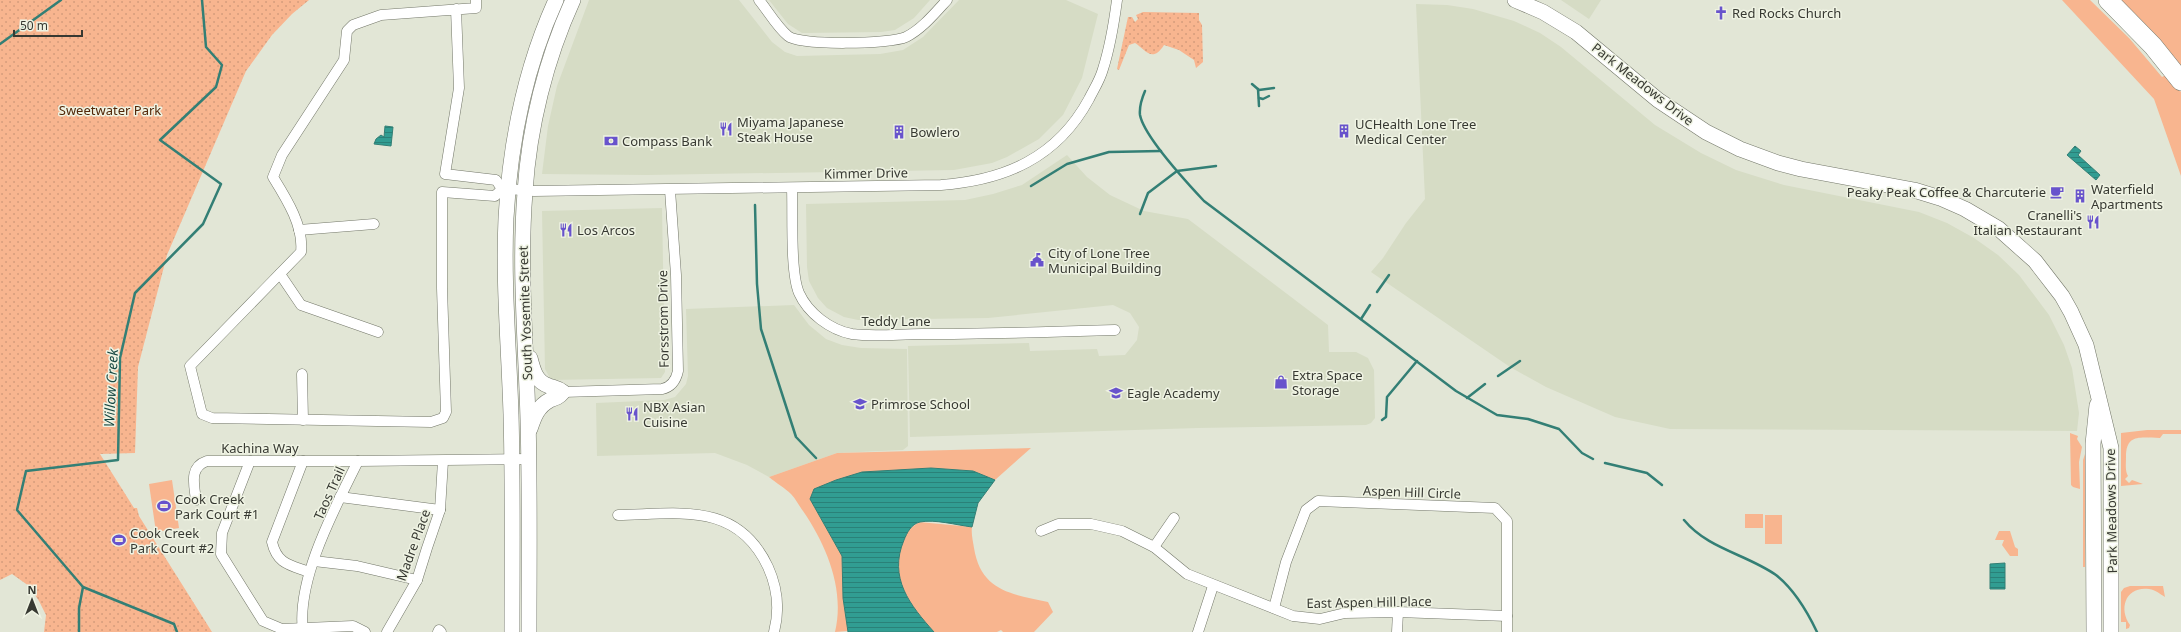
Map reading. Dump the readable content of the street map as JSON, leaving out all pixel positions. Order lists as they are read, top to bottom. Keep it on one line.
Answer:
{"streets":{"main road":["Park Meadows Drive","South Yosemite Street"],"street":["Kimmer Drive","Forsstrom Drive","Teddy Lane","Kachina Way","Aspen Hill Circle","Taos Trail","Madre Place","East Aspen Hill Place"]},"crossings":[["Kimmer Drive","South Yosemite Street"],["Kimmer Drive","Forsstrom Drive"],["Kimmer Drive","Teddy Lane"],["South Yosemite Street","Taos Trail"],["Kachina Way","Taos Trail"],["Aspen Hill Circle","East Aspen Hill Place"],["Taos Trail","Madre Place"]],"water":["Willow Creek"],"parks":["Sweetwater Park"],"places":{"church":["Red Rocks Church"],"restaurant":["Miyama Japanese Steak House","Cranelli's Italian Restaurant","Los Arcos","NBX Asian Cuisine"],"building":["UCHealth Lone Tree Medical Center","Bowlero","Waterfield Apartments"],"bank":["Compass Bank"],"cafe":["Peaky Peak Coffee & Charcuterie"],"public building":["City of Lone Tree Municipal Building"],"shop":["Extra Space Storage"],"school or university":["Eagle Academy","Primrose School"],"sports":["Cook Creek Park Court #1","Cook Creek Park Court #2"]},"scale_bar":"50 m","north":"top"}
